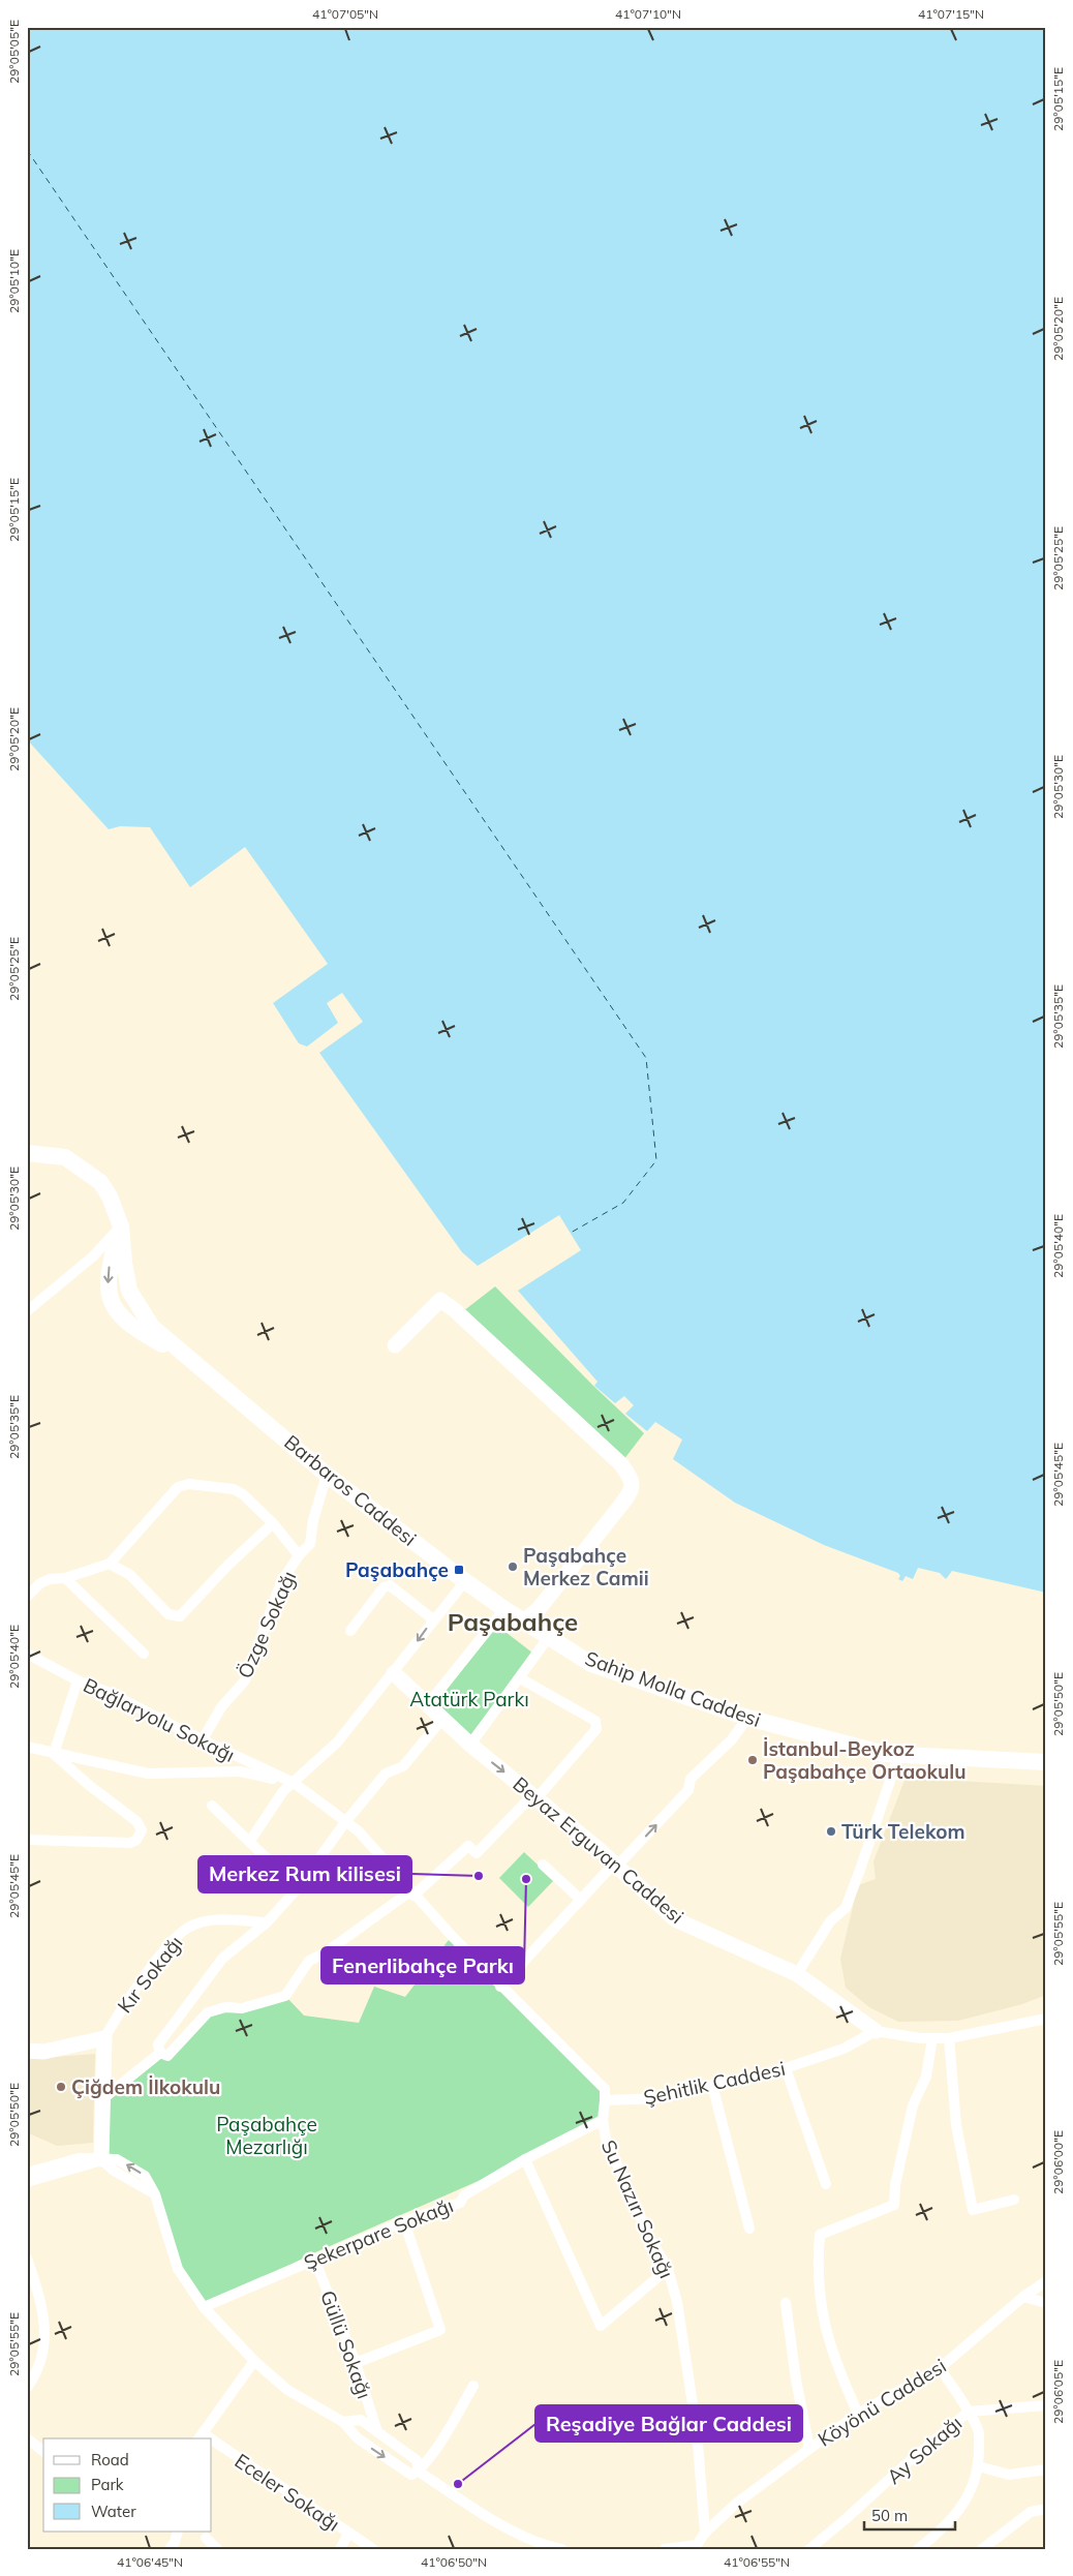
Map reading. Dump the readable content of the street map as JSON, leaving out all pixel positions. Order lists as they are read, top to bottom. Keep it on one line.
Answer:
{"streets":{"main road":["Barbaros Caddesi","Sahip Molla Caddesi","Beyaz Erguvan Caddesi"],"street":["Özge Sokağı","Bağlaryolu Sokağı","Kır Sokağı","Şehitlik Caddesi","Su Nazırı Sokağı","Şekerpare Sokağı","Güllü Sokağı","Köyönü Caddesi","Ay Sokağı","Eceler Sokağı"]},"crossings":[["Barbaros Caddesi","Özge Sokağı"],["Barbaros Caddesi","Sahip Molla Caddesi"],["Özge Sokağı","Bağlaryolu Sokağı"],["Beyaz Erguvan Caddesi","Şehitlik Caddesi"],["Şehitlik Caddesi","Su Nazırı Sokağı"],["Su Nazırı Sokağı","Şekerpare Sokağı"],["Su Nazırı Sokağı","Köyönü Caddesi"],["Şekerpare Sokağı","Güllü Sokağı"]],"districts":["Paşabahçe"],"parks":["Atatürk Parkı","Paşabahçe Mezarlığı"],"places":{"other":["Paşabahçe Merkez Camii","İstanbul-Beykoz Paşabahçe Ortaokulu","Türk Telekom","Merkez Rum kilisesi","Fenerlibahçe Parkı","Çiğdem İlkokulu","Reşadiye Bağlar Caddesi"],"transit":["Paşabahçe"]},"legend":["Road","Park","Water"],"scale_bar":"50 m","coordinates":["41°07'05\"N","41°07'10\"N","41°07'15\"N","29°05'05\"E","29°05'15\"E","29°05'10\"E","29°05'20\"E","29°05'25\"E","29°05'30\"E","29°05'35\"E","29°05'40\"E","29°05'45\"E","29°05'50\"E","29°05'55\"E","29°06'00\"E","29°06'05\"E","41°06'45\"N","41°06'50\"N","41°06'55\"N"]}
